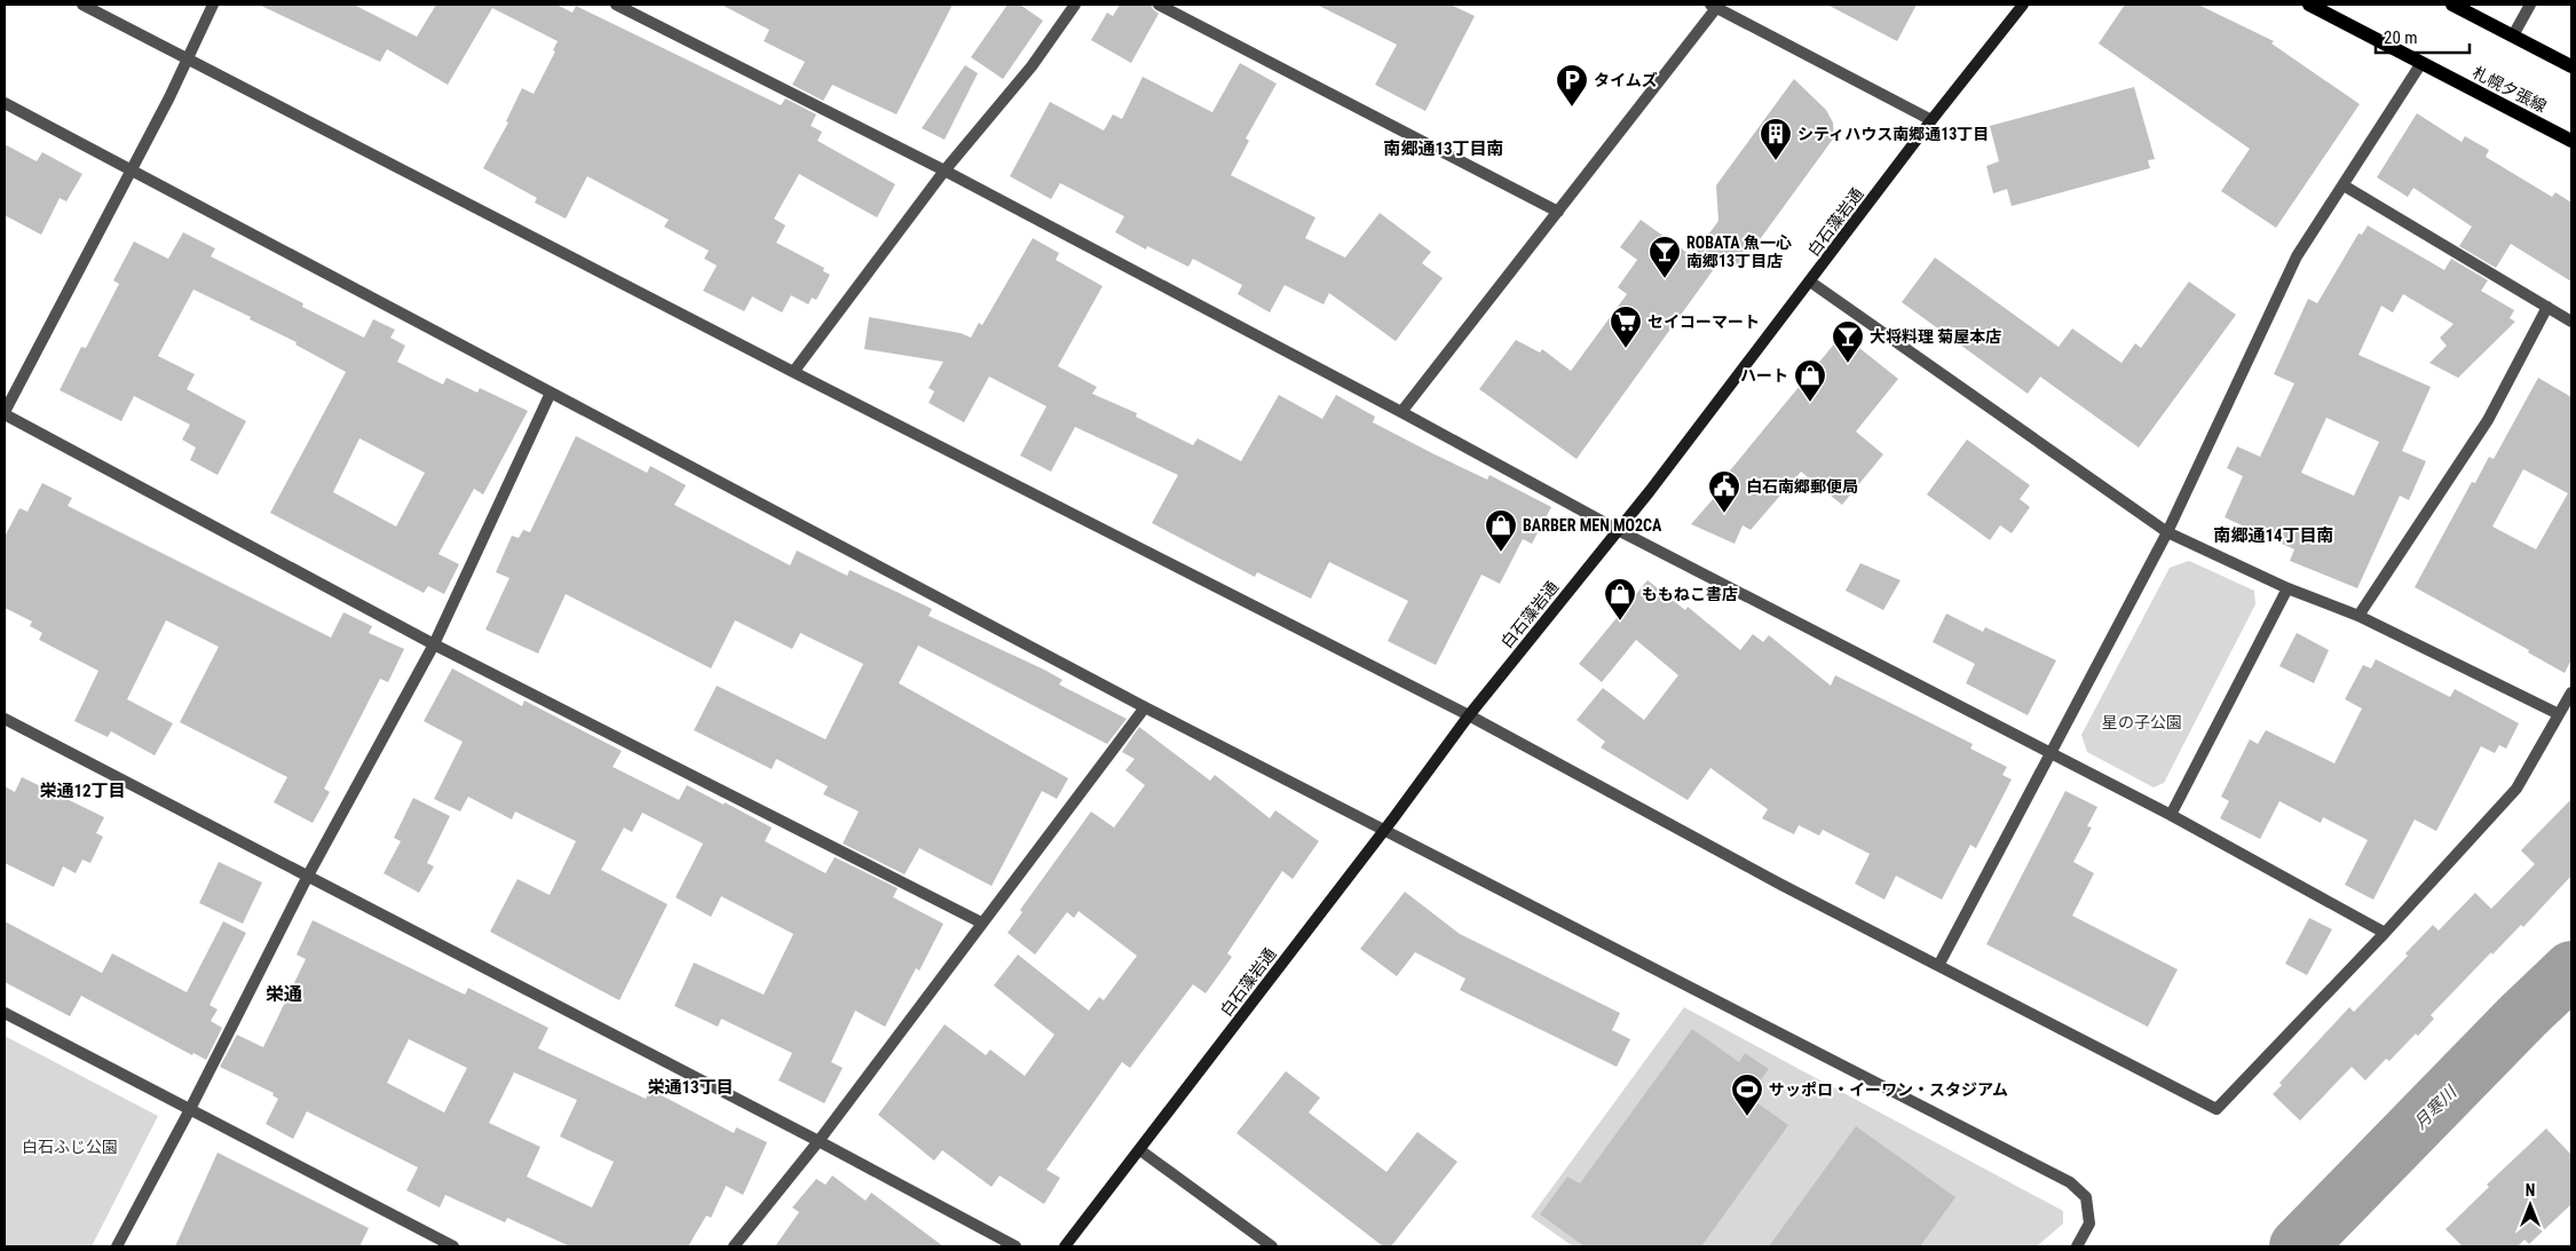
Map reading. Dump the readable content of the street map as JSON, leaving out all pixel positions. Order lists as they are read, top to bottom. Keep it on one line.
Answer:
{"streets":{"main road":["札幌夕張線","白石藻岩通"]},"districts":["南郷通13丁目南","南郷通14丁目南","栄通12丁目","栄通","栄通13丁目"],"water":["月寒川"],"parks":["星の子公園","白石ふじ公園"],"places":{"parking":["タイムズ"],"building":["シティハウス南郷通13丁目"],"bar":["ROBATA 魚一心 南郷13丁目店","大将料理 菊屋本店"],"supermarket":["セイコーマート"],"shop":["ハート","BARBER MEN MO2CA","ももねこ書店"],"public building":["白石南郷郵便局"],"sports":["サッポロ・イーワン・スタジアム"]},"scale_bar":"20 m","north":"top"}
